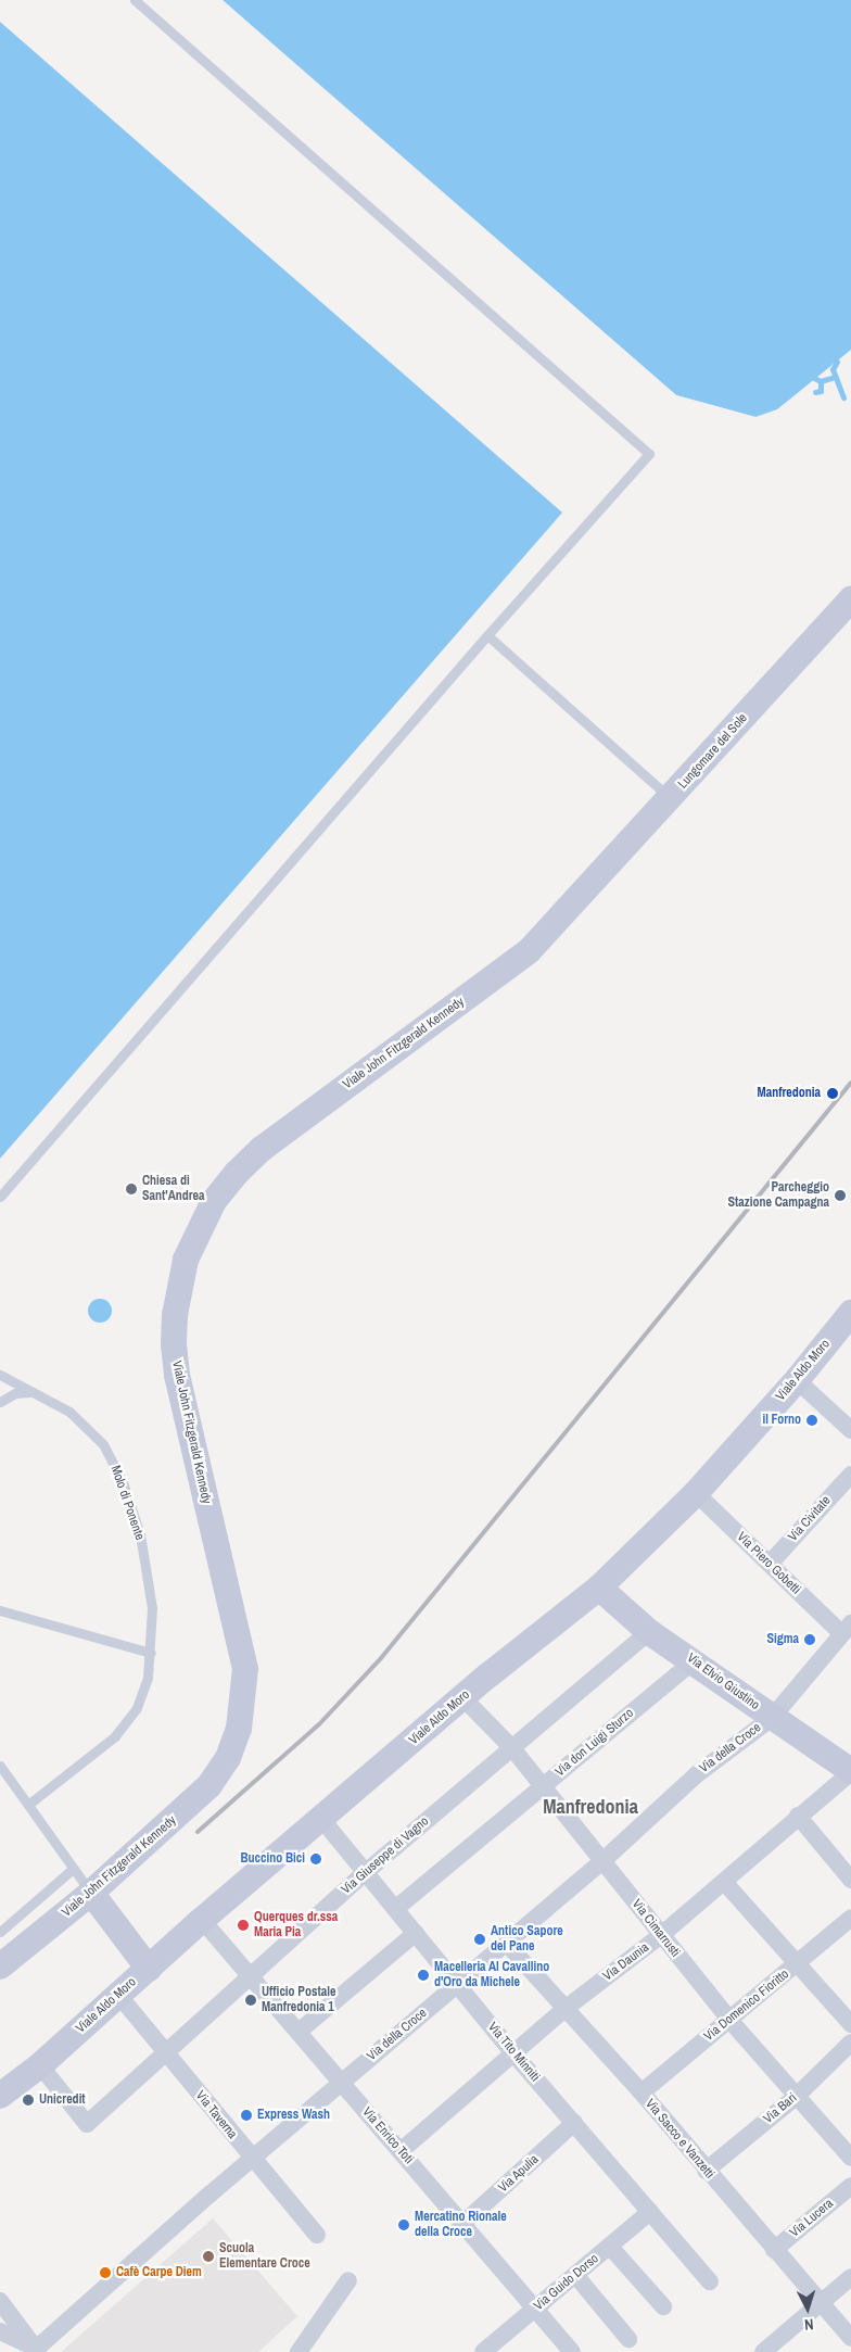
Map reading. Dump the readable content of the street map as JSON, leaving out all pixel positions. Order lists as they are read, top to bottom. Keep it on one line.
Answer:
{"streets":{"street":["Lungomare del Sole","Viale John Fitzgerald Kennedy","Viale Aldo Moro","Via Civitate","Via Piero Gobetti","Via Elvio Giustino","Via don Luigi Sturzo","Via della Croce","Via Giuseppe di Vagno","Via Cimarrusti","Via Daunia","Via Domenico Fioritto","Via Tito Minniti","Via Bari","Via Taverna","Via Enrico Toti","Via Sacco e Vanzetti","Via Apulia","Via Lucera","Via Guido Dorso"],"lane":["Molo di Ponente"]},"crossings":[["Lungomare del Sole","Viale John Fitzgerald Kennedy"],["Viale Aldo Moro","Via Piero Gobetti"],["Viale Aldo Moro","Via Elvio Giustino"],["Viale Aldo Moro","Via Giuseppe di Vagno"],["Viale Aldo Moro","Via Cimarrusti"],["Viale Aldo Moro","Via Tito Minniti"],["Viale Aldo Moro","Via Taverna"],["Viale Aldo Moro","Via Enrico Toti"],["Via Civitate","Via Piero Gobetti"],["Via Piero Gobetti","Via della Croce"],["Via Elvio Giustino","Via don Luigi Sturzo"],["Via Elvio Giustino","Via della Croce"],["Via Elvio Giustino","Via Giuseppe di Vagno"],["Via Elvio Giustino","Via Daunia"],["Via don Luigi Sturzo","Via Cimarrusti"],["Via don Luigi Sturzo","Via Tito Minniti"],["Via della Croce","Via Cimarrusti"],["Via della Croce","Via Tito Minniti"],["Via della Croce","Via Taverna"],["Via della Croce","Via Enrico Toti"],["Via della Croce","Via Sacco e Vanzetti"],["Via Giuseppe di Vagno","Via Cimarrusti"],["Via Giuseppe di Vagno","Via Tito Minniti"],["Via Giuseppe di Vagno","Via Taverna"],["Via Giuseppe di Vagno","Via Enrico Toti"],["Via Cimarrusti","Via Daunia"],["Via Cimarrusti","Via Domenico Fioritto"],["Via Cimarrusti","Via Bari"],["Via Daunia","Via Tito Minniti"],["Via Daunia","Via Enrico Toti"],["Via Daunia","Via Sacco e Vanzetti"],["Via Domenico Fioritto","Via Sacco e Vanzetti"],["Via Tito Minniti","Via Apulia"],["Via Tito Minniti","Via Guido Dorso"],["Via Bari","Via Sacco e Vanzetti"],["Via Enrico Toti","Via Apulia"],["Via Enrico Toti","Via Guido Dorso"],["Via Sacco e Vanzetti","Via Lucera"]],"districts":["Manfredonia"],"places":["Manfredonia","Chiesa di Sant'Andrea","Parcheggio Stazione Campagna","il Forno","Sigma","Buccino Bici","Querques dr.ssa Maria Pia","Antico Sapore del Pane","Macelleria Al Cavallino d'Oro da Michele","Ufficio Postale Manfredonia 1","Unicredit","Express Wash","Mercatino Rionale della Croce","Scuola Elementare Croce","Cafè Carpe Diem"],"north":"bottom"}
